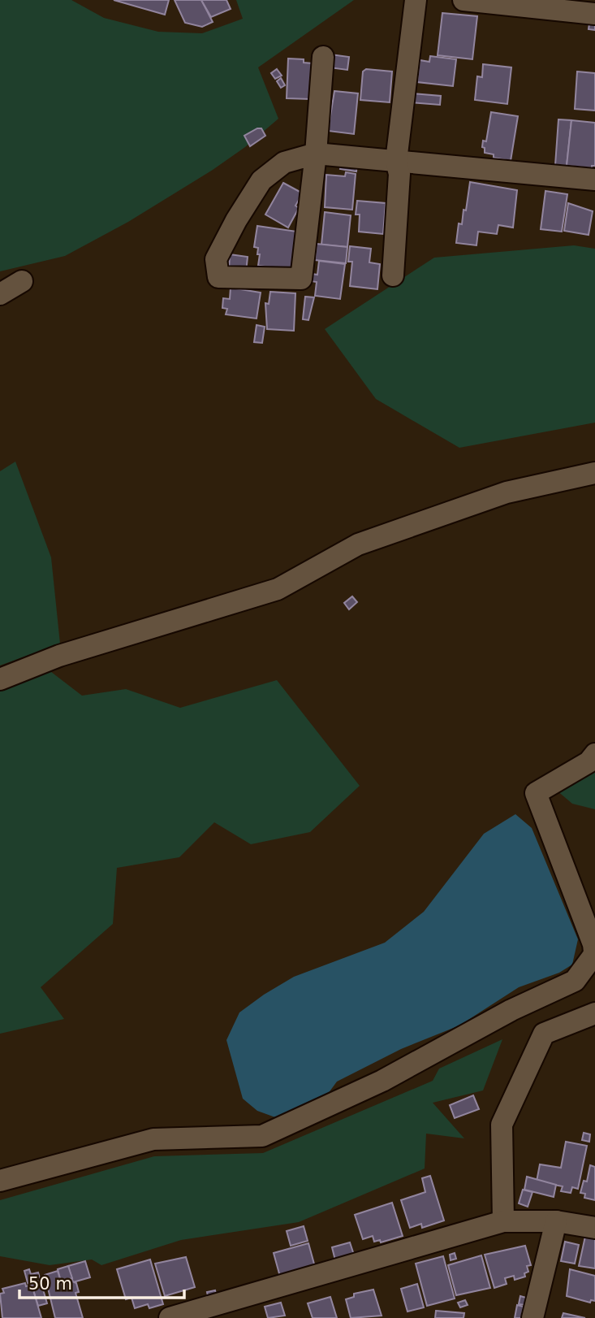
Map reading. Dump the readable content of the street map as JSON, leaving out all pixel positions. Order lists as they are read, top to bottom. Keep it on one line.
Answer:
{"scale_bar":"50 m"}
